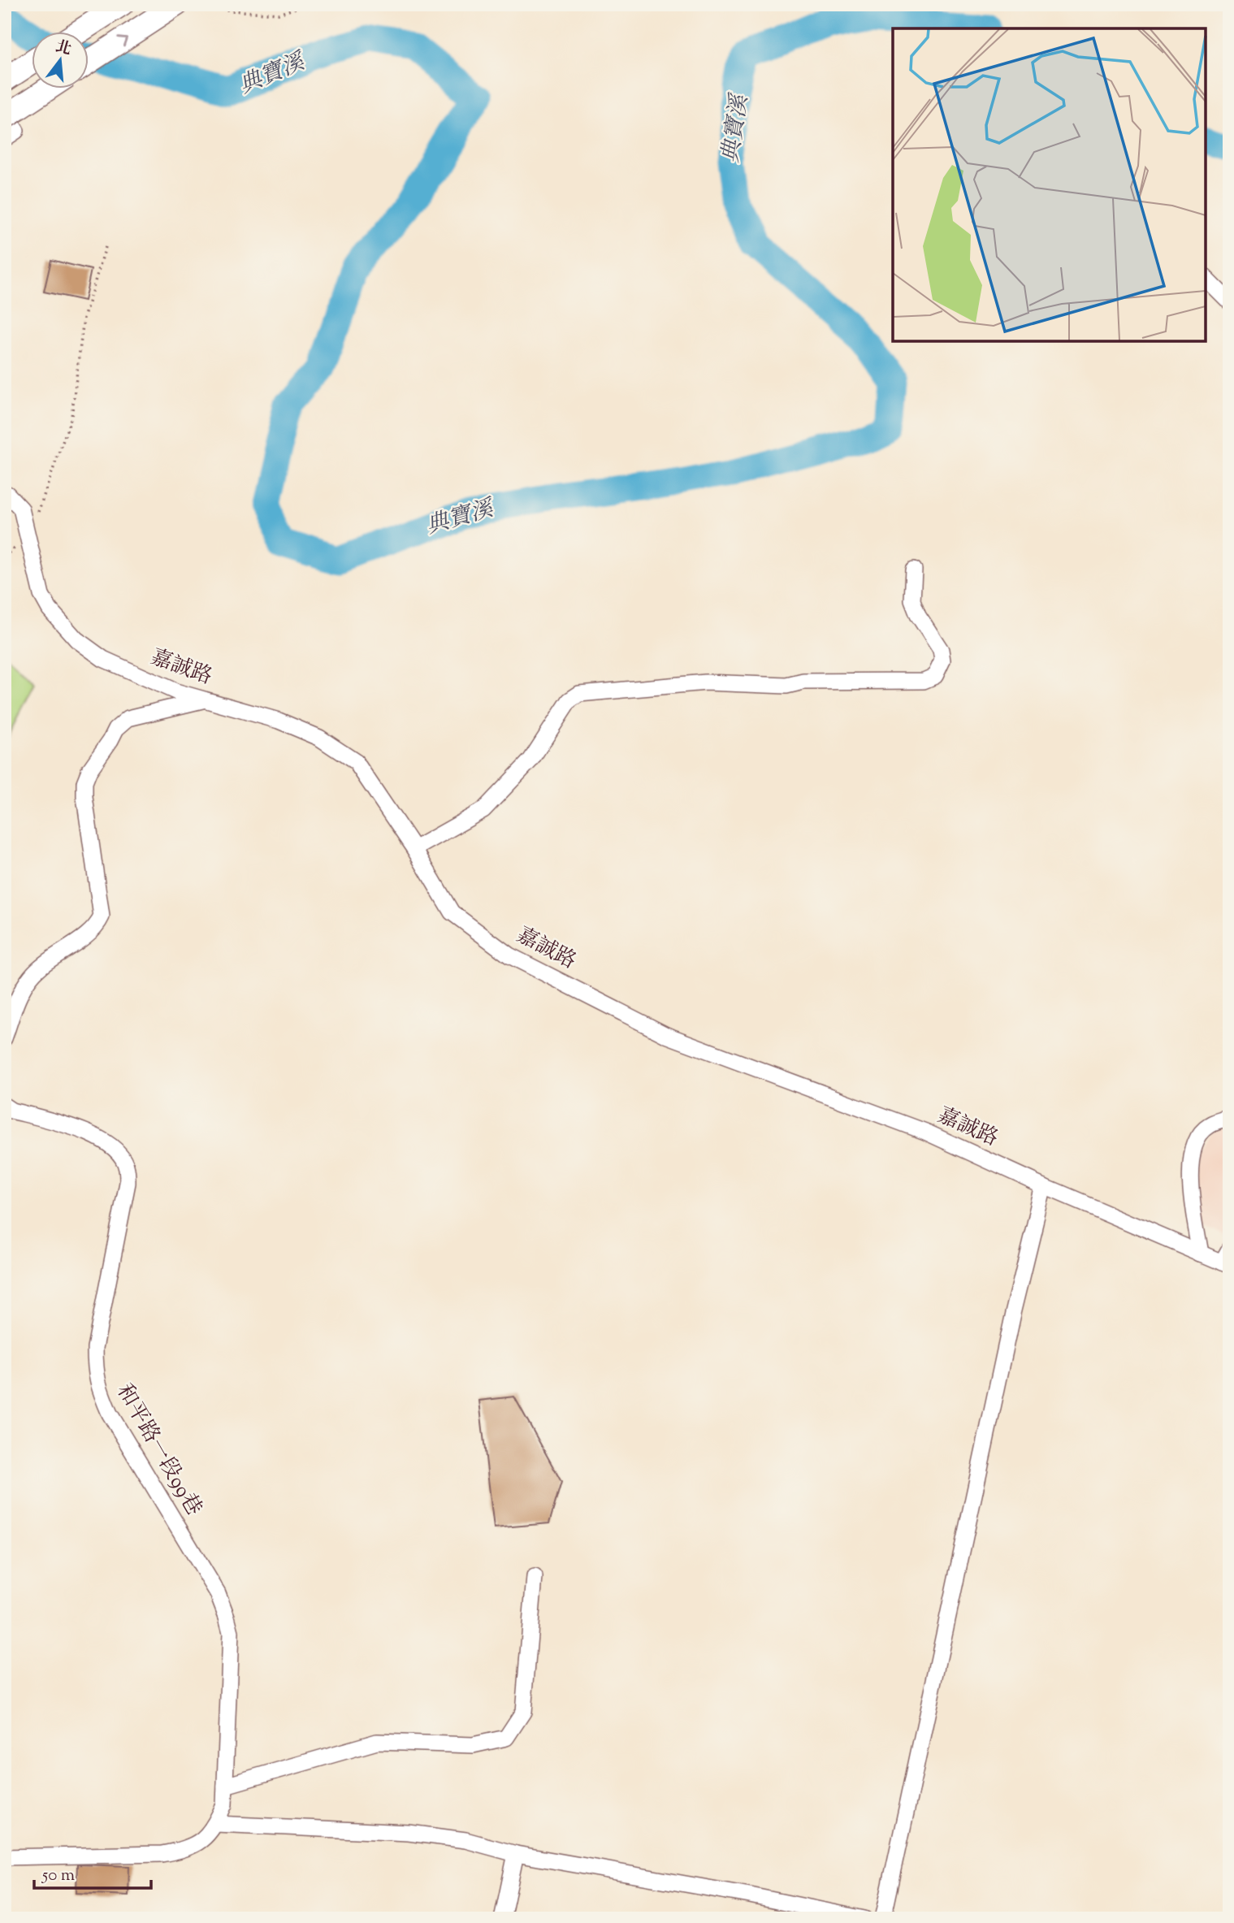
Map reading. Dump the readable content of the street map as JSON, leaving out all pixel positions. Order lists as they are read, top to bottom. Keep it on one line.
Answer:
{"streets":{"street":["嘉誠路","和平路一段99巷"]},"water":["典寶溪"],"scale_bar":"50 m","north":"top"}
